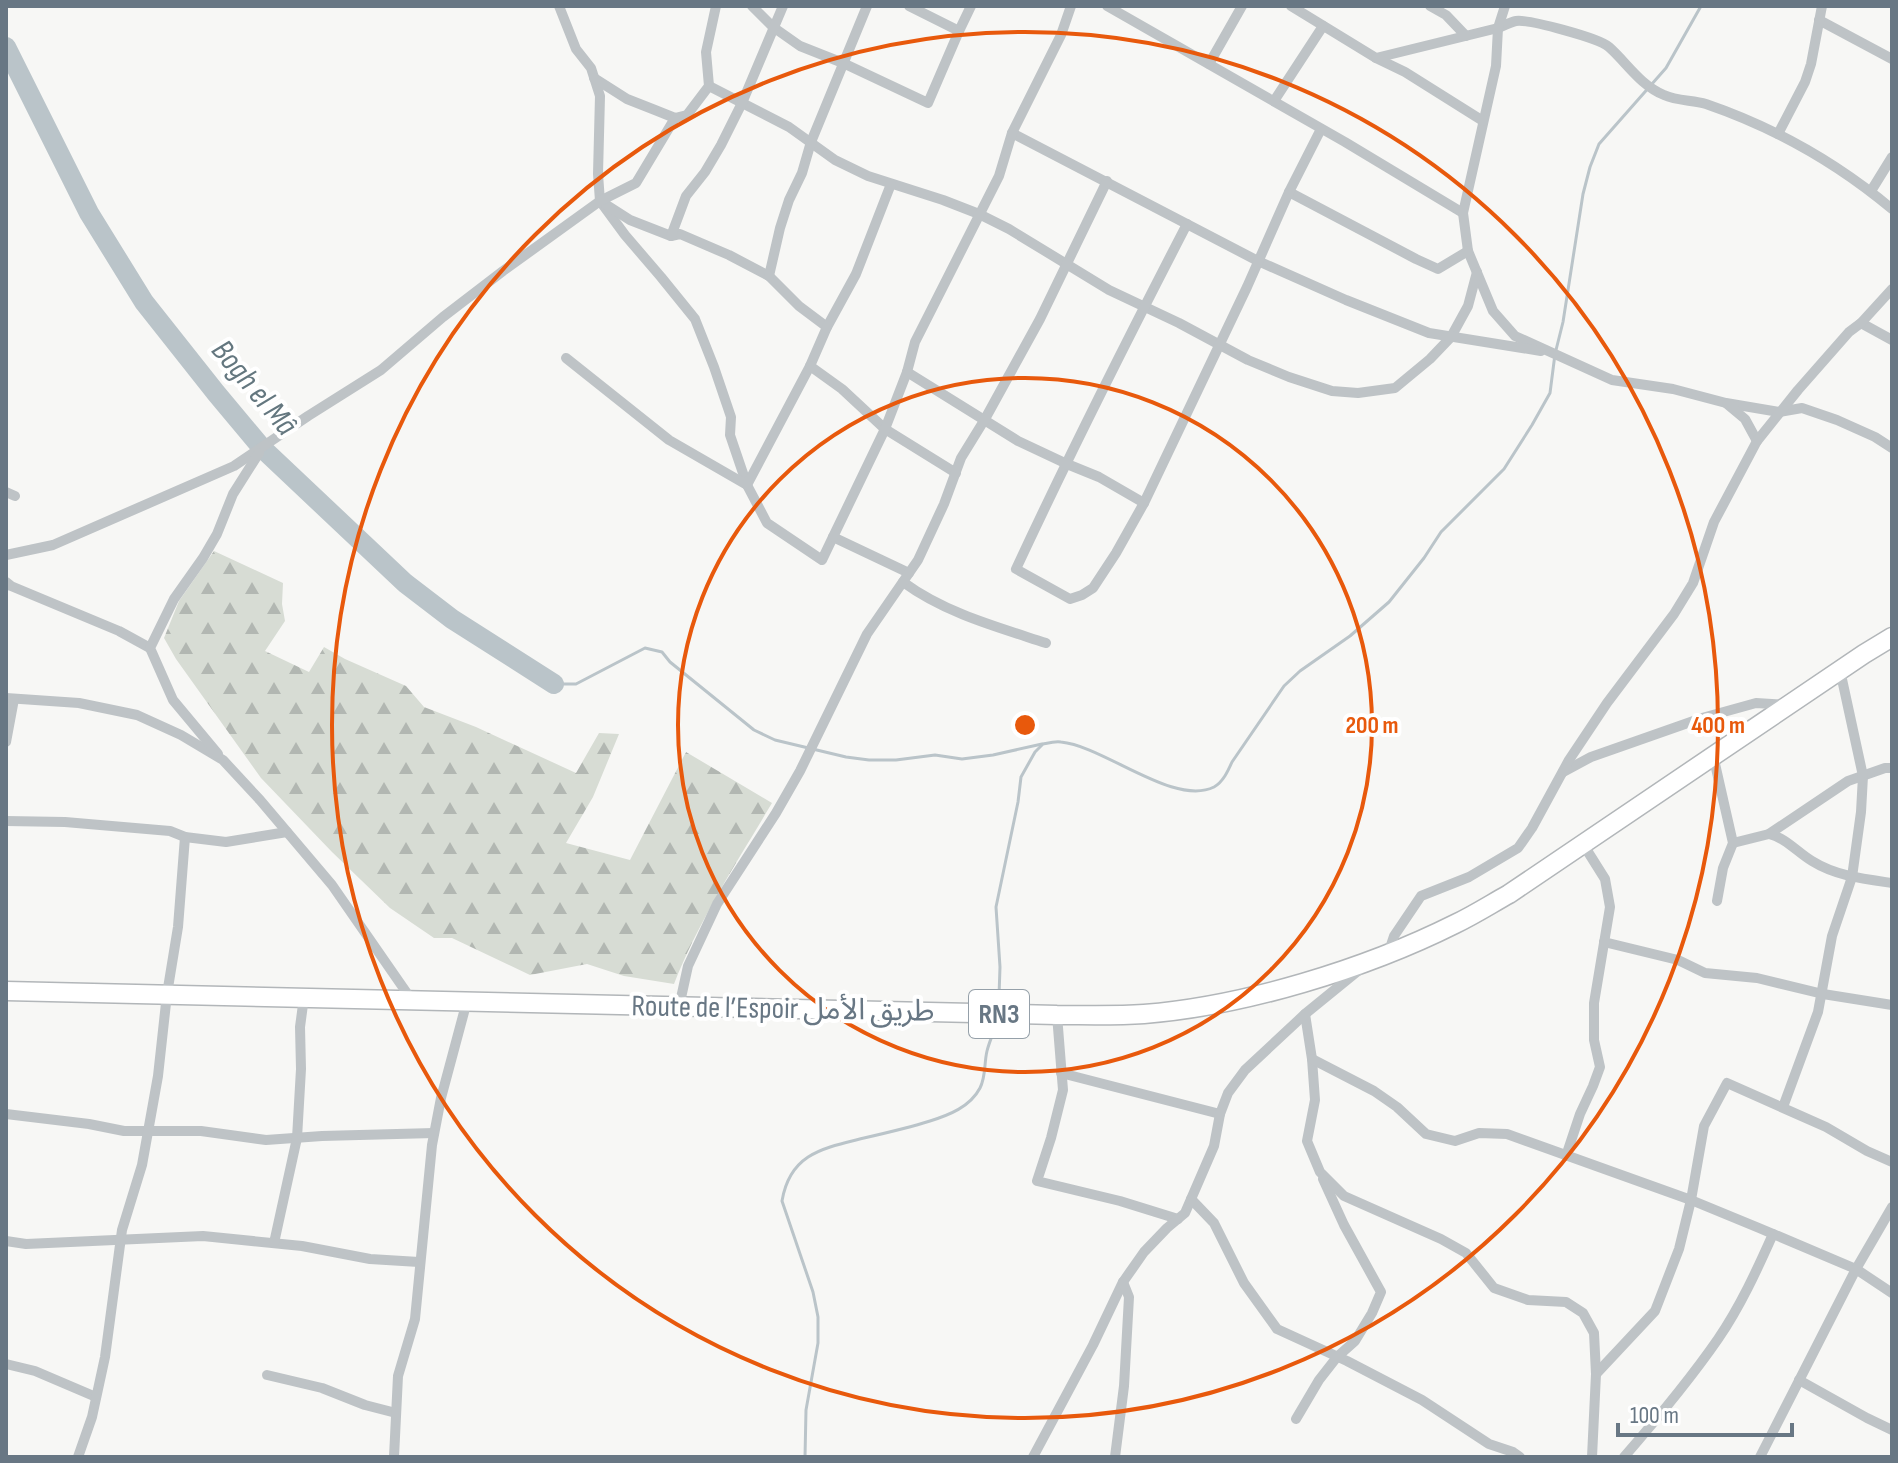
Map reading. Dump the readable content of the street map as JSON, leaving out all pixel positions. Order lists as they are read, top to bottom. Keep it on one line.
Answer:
{"streets":{"highway":["Route de l’Espoir طريق الأمل","RN3"]},"water":["Bogh el Mâ"],"scale_bar":"100 m","rings":["200 m","400 m"]}
